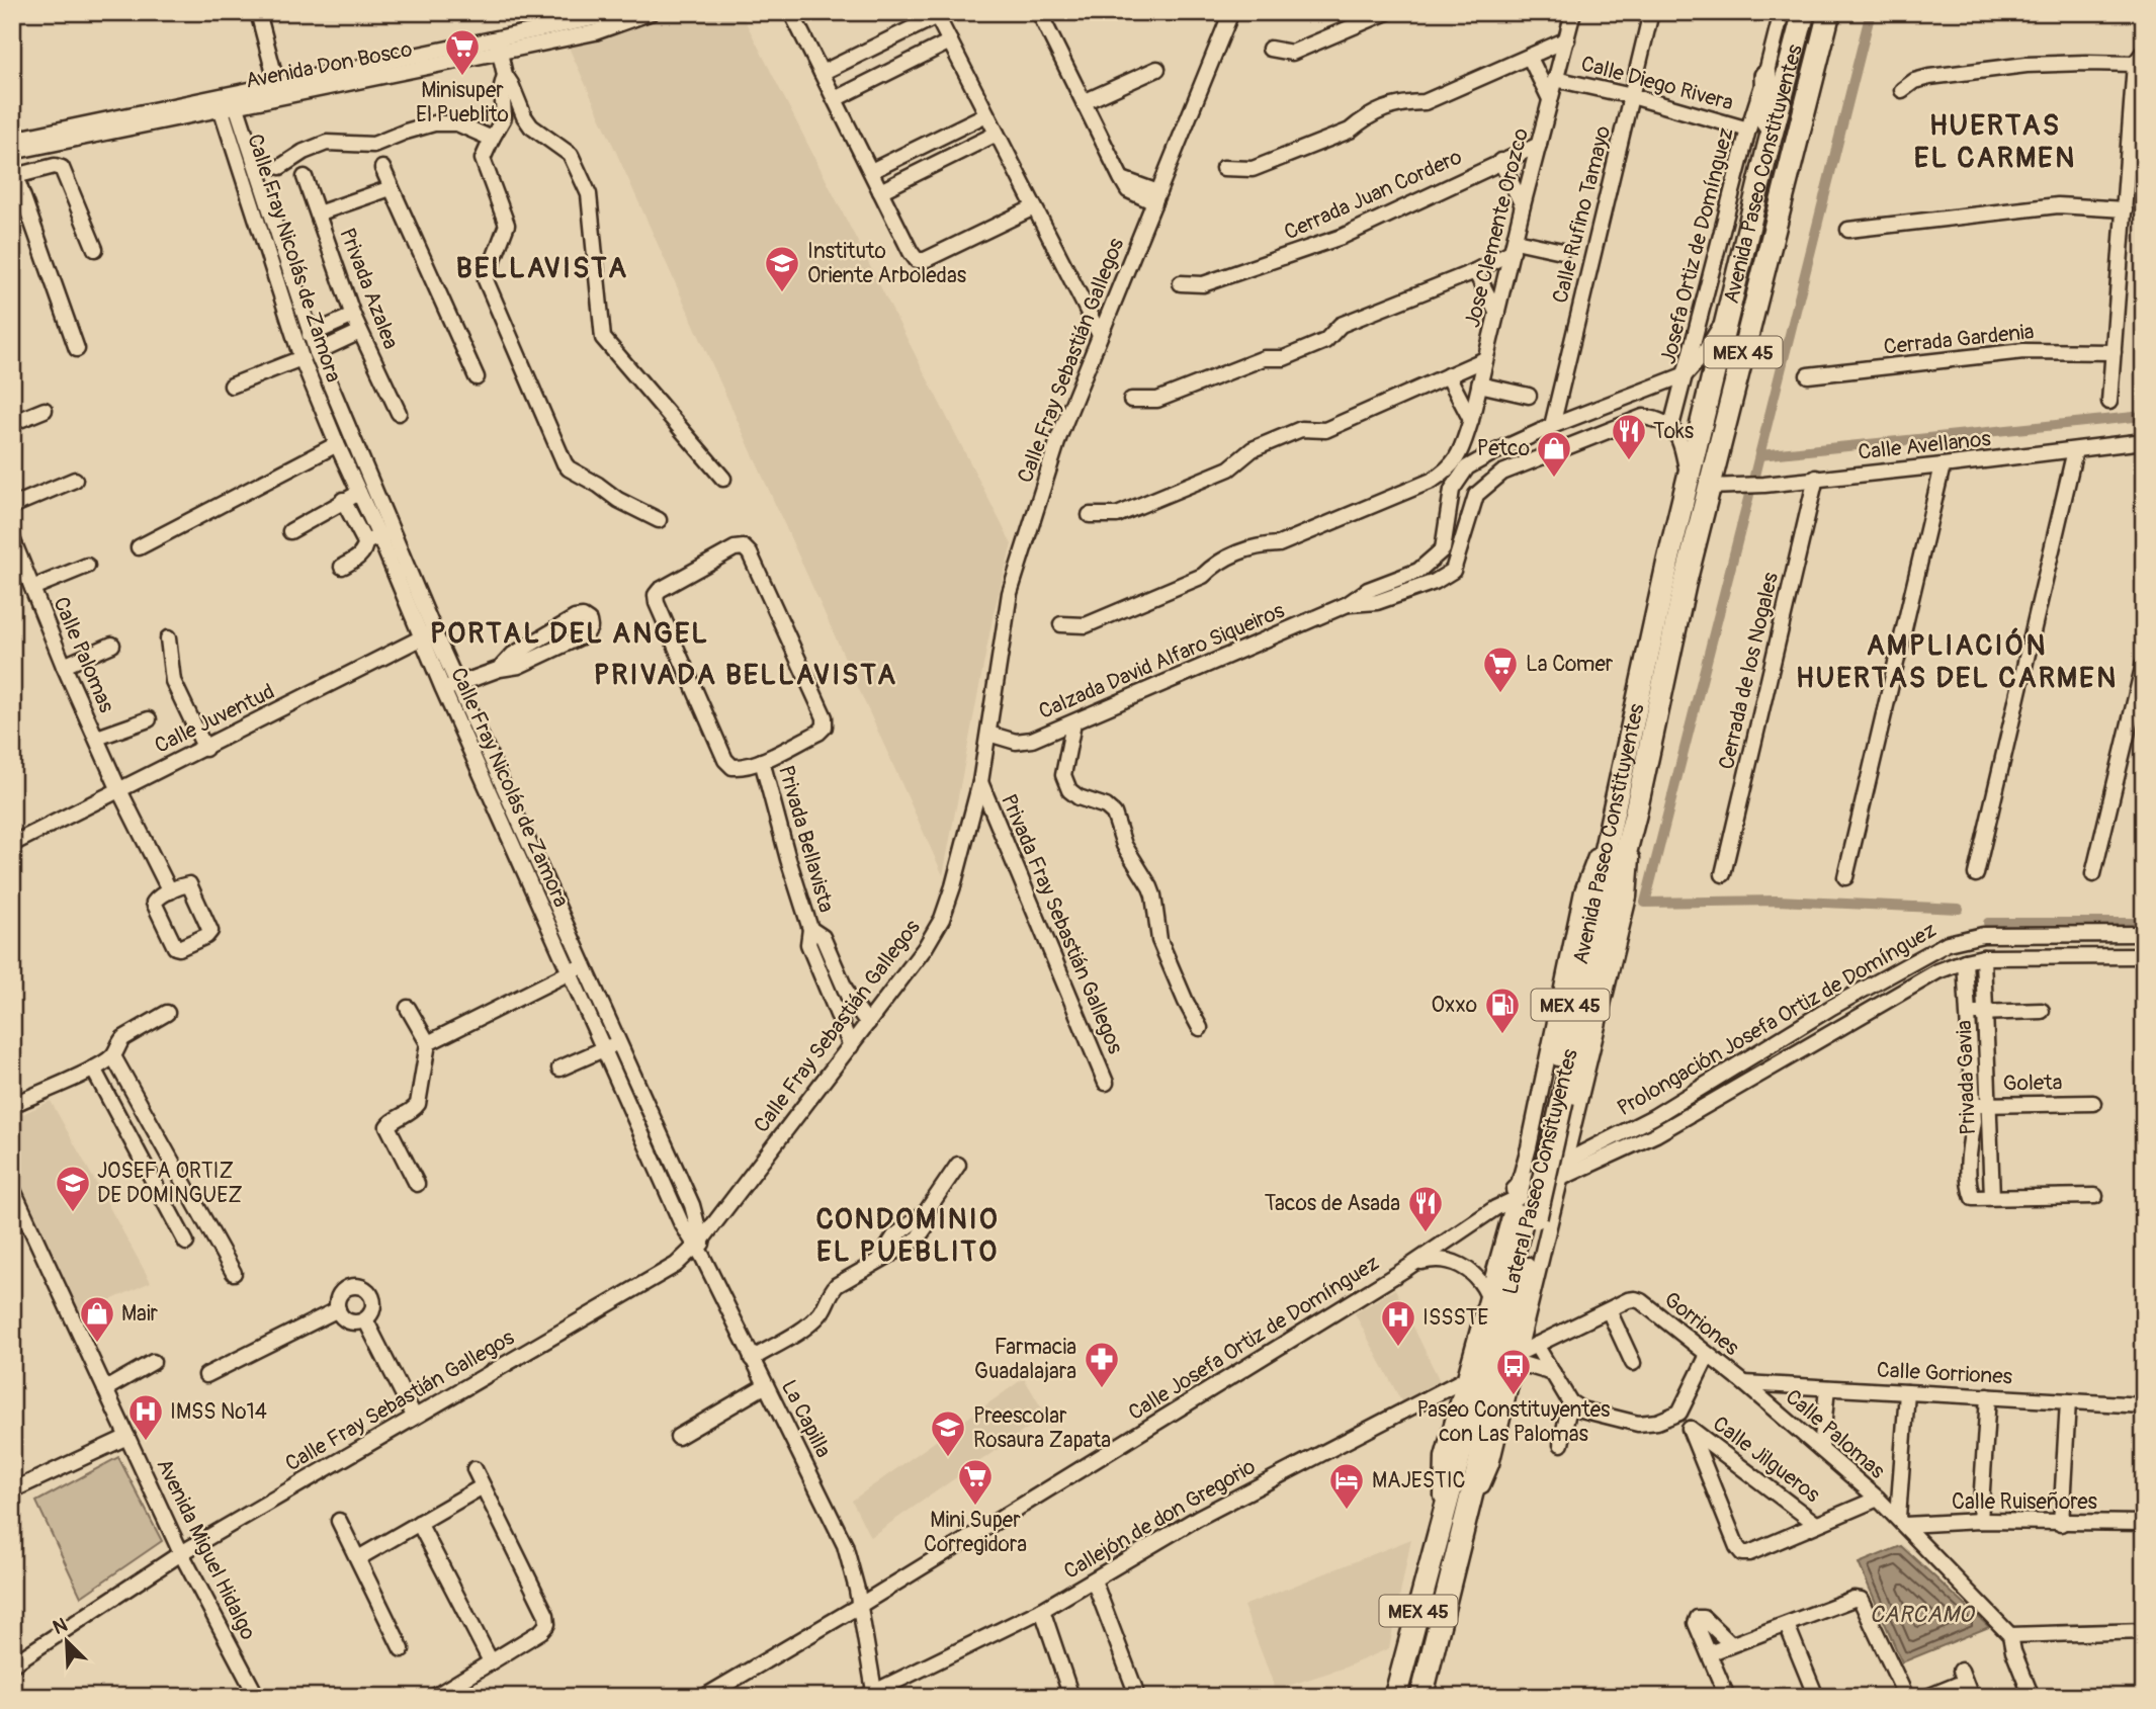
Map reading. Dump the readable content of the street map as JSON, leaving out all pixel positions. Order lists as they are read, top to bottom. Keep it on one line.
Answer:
{"streets":{"highway":["Avenida Paseo Constituyentes","MEX 45"],"street":["Avenida Don Bosco","Calle Diego Rivera","Cerrada Juan Cordero","Calle Rufino Tamayo","Jose Clemente Orozco","Josefa Ortiz de Domínguez","Calle Fray Nicolás de Zamora","Privada Azalea","Cerrada Gardenia","Calle Fray Sebastián Gallegos","Calle Avellanos","Calle Palomas","Calzada David Alfaro Siqueiros","Cerrada de los Nogales","Calle Juventud","Privada Bellavista","Privada Fray Sebastián Gallegos","Prolongación Josefa Ortiz de Domínguez","Privada Gavia","Goleta","Lateral Paseo Consituyentes","Gorriones","Calle Josefa Ortiz de Domínguez","Calle Gorriones","La Capilla","Calle Jilgueros","Calle Ruiseñores","Callejón de don Gregorio","Avenida Miguel Hidalgo"]},"crossings":[["Avenida Don Bosco","Calle Fray Nicolás de Zamora"],["Calle Diego Rivera","Calle Rufino Tamayo"],["Calle Diego Rivera","Jose Clemente Orozco"],["Calle Diego Rivera","Josefa Ortiz de Domínguez"],["Avenida Paseo Constituyentes","Calle Avellanos"],["Avenida Paseo Constituyentes","Calzada David Alfaro Siqueiros"],["Avenida Paseo Constituyentes","Lateral Paseo Consituyentes"],["Cerrada Juan Cordero","Jose Clemente Orozco"],["Calle Rufino Tamayo","Calzada David Alfaro Siqueiros"],["Josefa Ortiz de Domínguez","Calzada David Alfaro Siqueiros"],["Calle Fray Nicolás de Zamora","Calle Fray Sebastián Gallegos"],["Calle Fray Nicolás de Zamora","Calle Juventud"],["Calle Fray Nicolás de Zamora","La Capilla"],["Calle Fray Sebastián Gallegos","Calzada David Alfaro Siqueiros"],["Calle Fray Sebastián Gallegos","Privada Bellavista"],["Calle Fray Sebastián Gallegos","Privada Fray Sebastián Gallegos"],["Calle Fray Sebastián Gallegos","La Capilla"],["Calle Fray Sebastián Gallegos","Avenida Miguel Hidalgo"],["Calle Avellanos","Cerrada de los Nogales"],["Calle Palomas","Calle Juventud"],["Calle Palomas","Gorriones"],["Calle Palomas","Calle Gorriones"],["Calle Palomas","Calle Jilgueros"],["Calle Palomas","Calle Ruiseñores"],["Prolongación Josefa Ortiz de Domínguez","Privada Gavia"],["Prolongación Josefa Ortiz de Domínguez","Lateral Paseo Consituyentes"],["Prolongación Josefa Ortiz de Domínguez","Calle Josefa Ortiz de Domínguez"],["Privada Gavia","Goleta"],["Lateral Paseo Consituyentes","Gorriones"],["Lateral Paseo Consituyentes","Calle Josefa Ortiz de Domínguez"],["Lateral Paseo Consituyentes","Callejón de don Gregorio"],["Gorriones","Calle Gorriones"],["Calle Josefa Ortiz de Domínguez","La Capilla"],["La Capilla","Callejón de don Gregorio"]],"districts":["HUERTAS EL CARMEN","BELLAVISTA","PORTAL DEL ANGEL","AMPLIACIÓN HUERTAS DEL CARMEN","PRIVADA BELLAVISTA","CONDOMINIO EL PUEBLITO"],"water":["CARCAMO"],"places":{"supermarket":["Minisuper El Pueblito","La Comer","Mini Super Corregidora"],"school or university":["Instituto Oriente Arboledas","JOSEFA ORTIZ DE DOMINGUEZ","Preescolar Rosaura Zapata"],"restaurant":["Toks","Tacos de Asada"],"shop":["Petco","Mair"],"fuel station":["Oxxo"],"hospital":["ISSSTE","IMSS No14"],"pharmacy":["Farmacia Guadalajara"],"bus stop":["Paseo Constituyentes con Las Palomas"],"hotel":["MAJESTIC"]},"north":"top left"}
